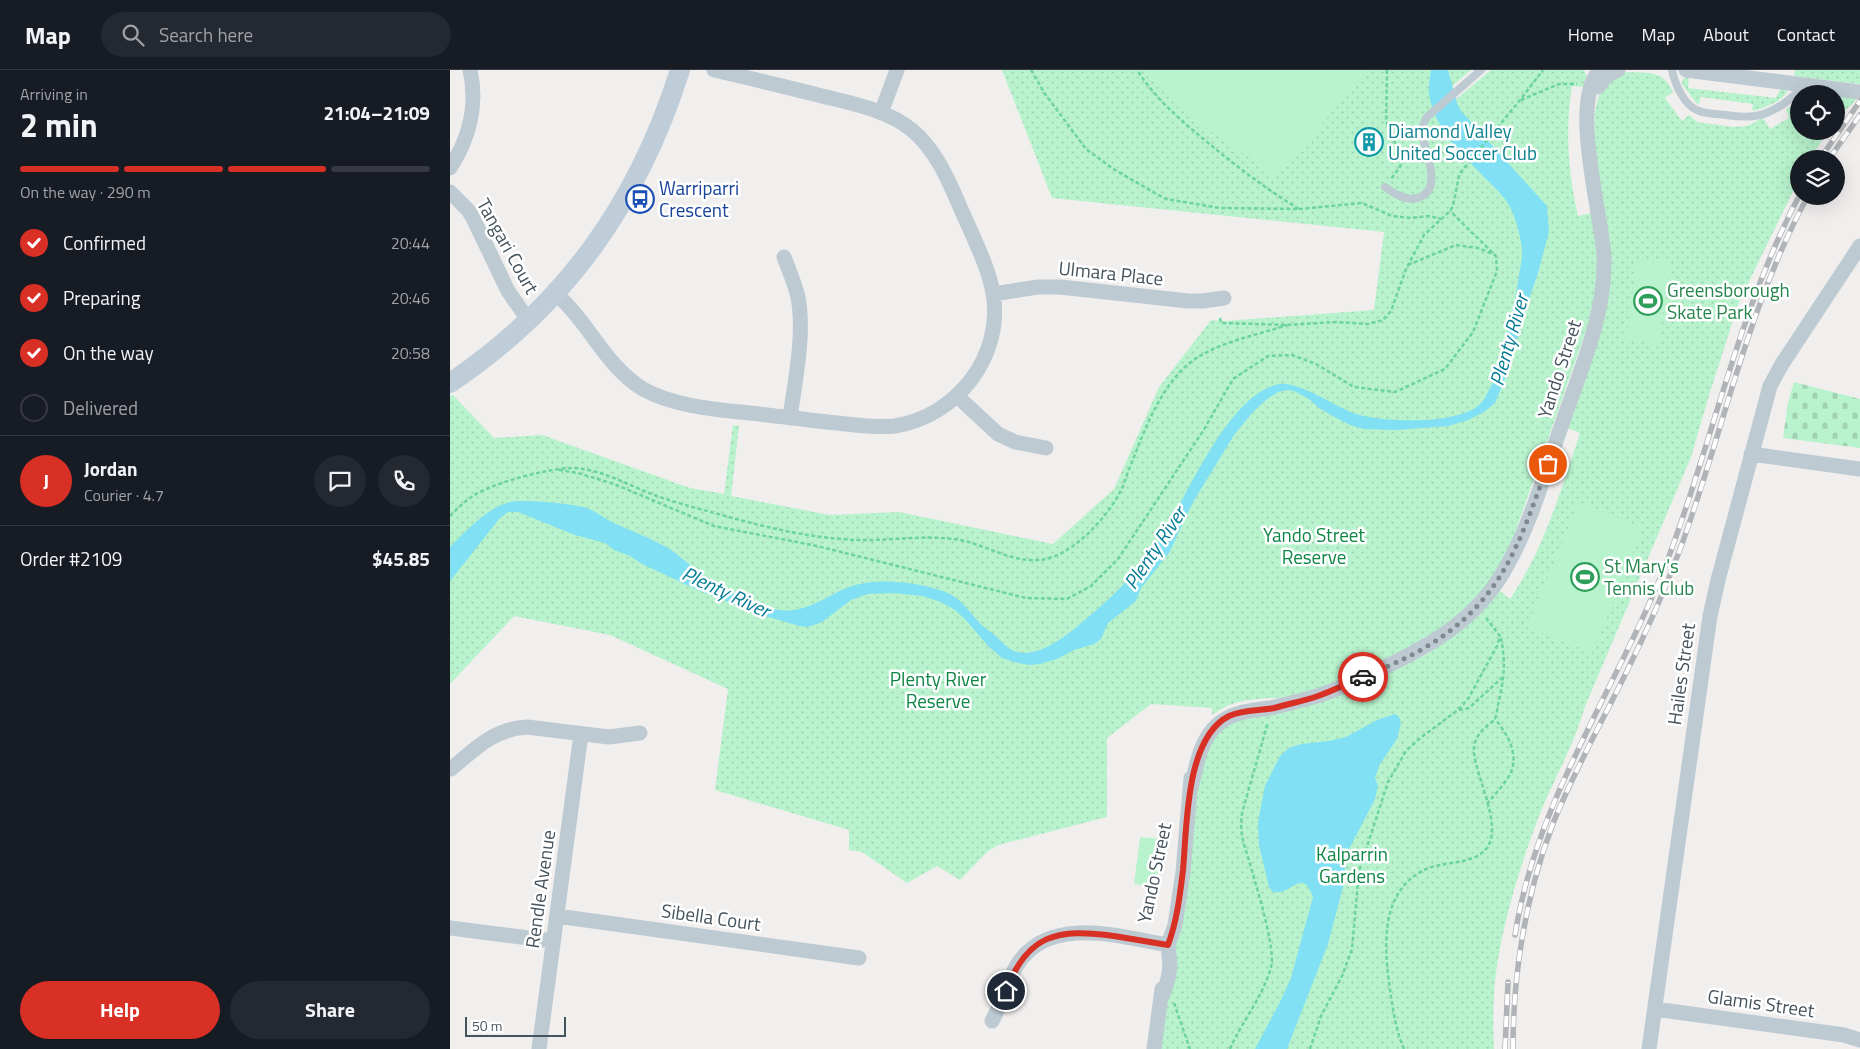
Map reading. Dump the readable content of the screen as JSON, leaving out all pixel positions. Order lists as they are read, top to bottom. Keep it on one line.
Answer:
{"streets":{"street":["Tangari Court","Ulmara Place","Yando Street","Hailes Street","Rendle Avenue","Sibella Court","Glamis Street"]},"crossings":[["Hailes Street","Glamis Street"],["Rendle Avenue","Sibella Court"]],"water":["Plenty River"],"parks":["Yando Street Reserve","Plenty River Reserve","Kalparrin Gardens"],"places":{"building":["Diamond Valley United Soccer Club"],"bus stop":["Warriparri Crescent"],"sports":["Greensborough Skate Park","St Mary's Tennis Club"]},"scale_bar":"50 m","page":{"header":"Map","search":"Search here","nav":["Home","Map","About","Contact"],"heading":["2 min","Arriving in","21:04–21:09"],"panel":["Jordan","Courier · 4.7","Order #2109","$45.85"],"bar":"On the way · 290 m","list":[["Confirmed","20:44"],["Preparing","20:46"],["On the way","20:58"],"Delivered"],"round":"J","buttons":["Help","Share"],"scale":"50 m"}}
